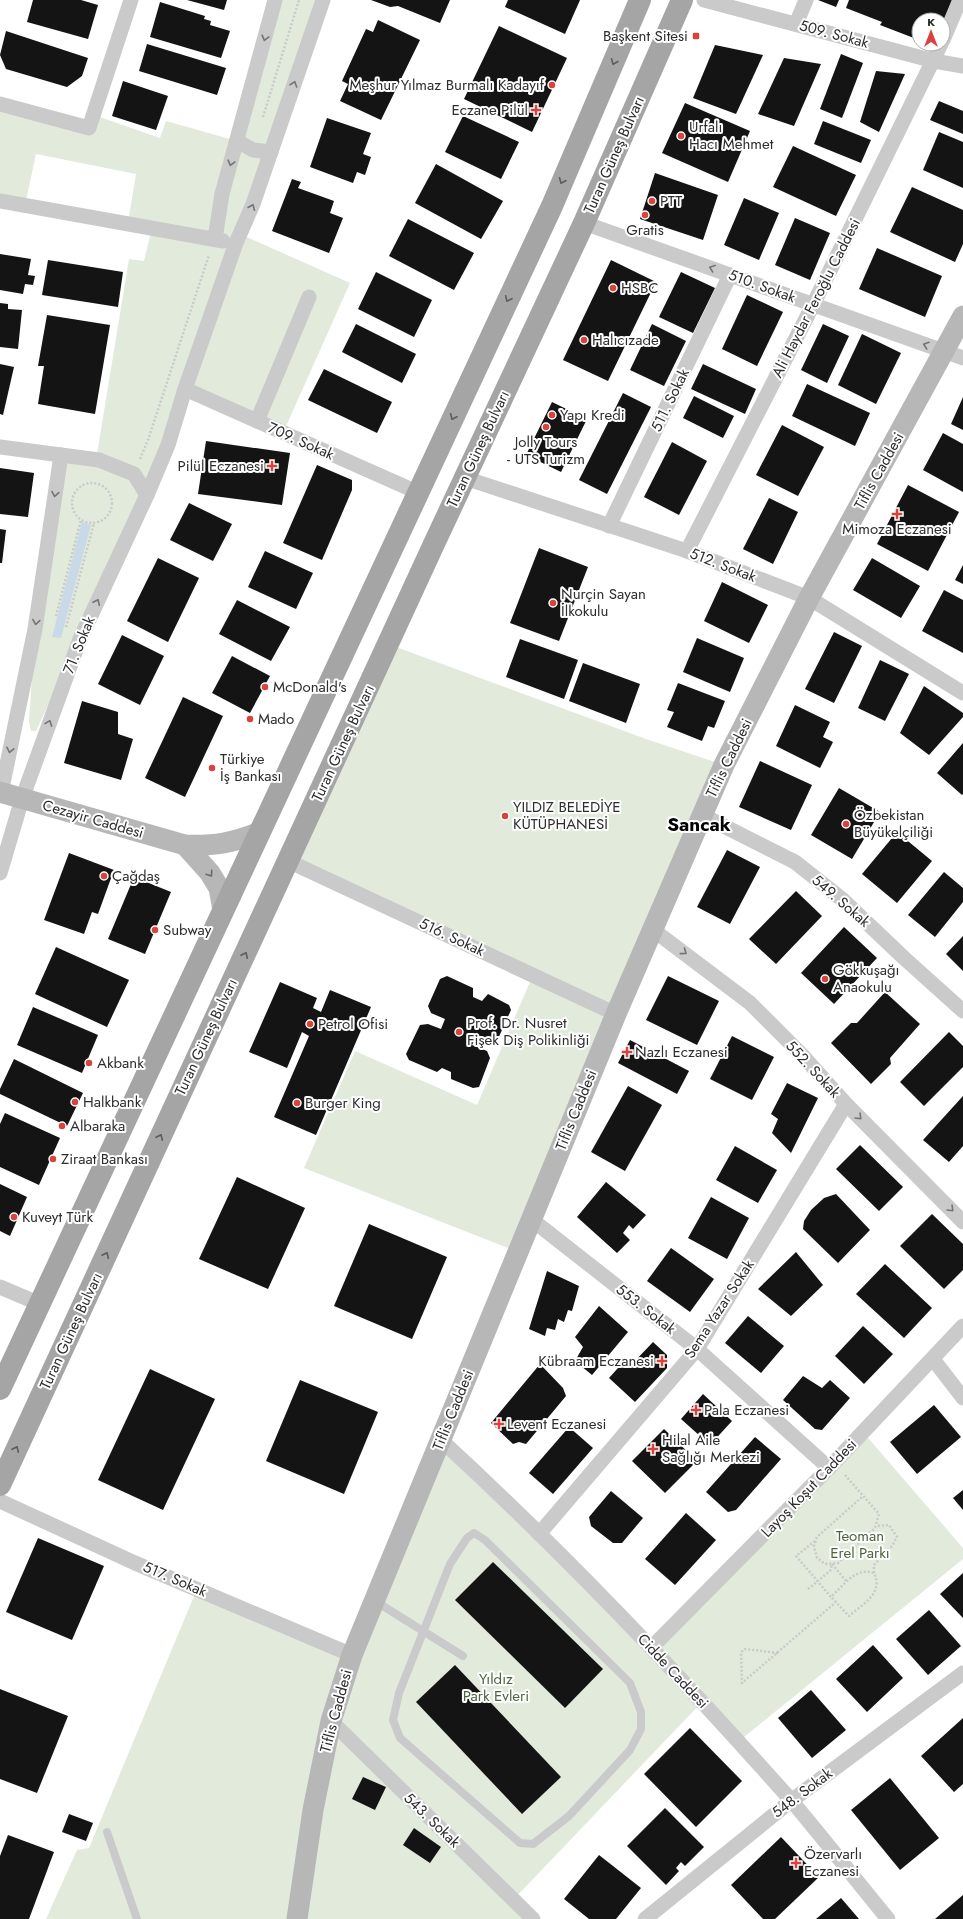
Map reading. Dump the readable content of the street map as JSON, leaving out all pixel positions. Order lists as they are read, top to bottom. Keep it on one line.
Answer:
{"streets":{"main road":["Turan Güneş Bulvarı"],"street":["509. Sokak","510. Sokak","Ali Haydar Feroğlu Caddesi","511. Sokak","709. Sokak","Tiflis Caddesi","512. Sokak","71. Sokak","Cezayir Caddesi","549. Sokak","516. Sokak","552. Sokak","553. Sokak","Sema Yazar Sokak","Layoş Koşut Caddesi","517. Sokak","Cidde Caddesi","548. Sokak","543. Sokak"]},"crossings":[["509. Sokak","Ali Haydar Feroğlu Caddesi"],["Turan Güneş Bulvarı","510. Sokak"],["Turan Güneş Bulvarı","512. Sokak"],["Turan Güneş Bulvarı","516. Sokak"],["510. Sokak","Ali Haydar Feroğlu Caddesi"],["510. Sokak","511. Sokak"],["510. Sokak","Tiflis Caddesi"],["Ali Haydar Feroğlu Caddesi","512. Sokak"],["511. Sokak","512. Sokak"],["709. Sokak","71. Sokak"],["Tiflis Caddesi","512. Sokak"],["Tiflis Caddesi","549. Sokak"],["Tiflis Caddesi","516. Sokak"],["Tiflis Caddesi","552. Sokak"],["Tiflis Caddesi","553. Sokak"],["Tiflis Caddesi","517. Sokak"],["Tiflis Caddesi","Cidde Caddesi"],["Tiflis Caddesi","543. Sokak"],["71. Sokak","Cezayir Caddesi"],["552. Sokak","Sema Yazar Sokak"],["553. Sokak","Sema Yazar Sokak"],["553. Sokak","Layoş Koşut Caddesi"],["Sema Yazar Sokak","Cidde Caddesi"],["Layoş Koşut Caddesi","Cidde Caddesi"],["Cidde Caddesi","548. Sokak"]],"one_way":["510. Sokak","552. Sokak"],"districts":["Sancak"],"parks":["Teoman Erel Parkı","Yıldız Park Evleri"],"places":{"transit":["Başkent Sitesi"],"other":["Meşhur Yılmaz Burmalı Kadayıf","Urfalı Hacı Mehmet","PTT","Gratis","HSBC","Halıcızade","Yapı Kredi","Jolly Tours - UTS Turizm","Nurçin Sayan İlkokulu","McDonald's","Mado","Türkiye İş Bankası","YILDIZ BELEDİYE KÜTÜPHANESİ","Özbekistan Büyükelçiliği","Çağdaş","Subway","Gökkuşağı Anaokulu","Petrol Ofisi","Prof. Dr. Nusret Fişek Diş Polikinliği","Akbank","Halkbank","Burger King","Albaraka","Ziraat Bankası","Kuveyt Türk"],"health":["Eczane Pilül","Pilül Eczanesi","Mimoza Eczanesi","Nazlı Eczanesi","Kübraam Eczanesi","Pala Eczanesi","Levent Eczanesi","Hilal Aile Sağlığı Merkezi","Özervarlı Eczanesi"]},"north":"top"}
